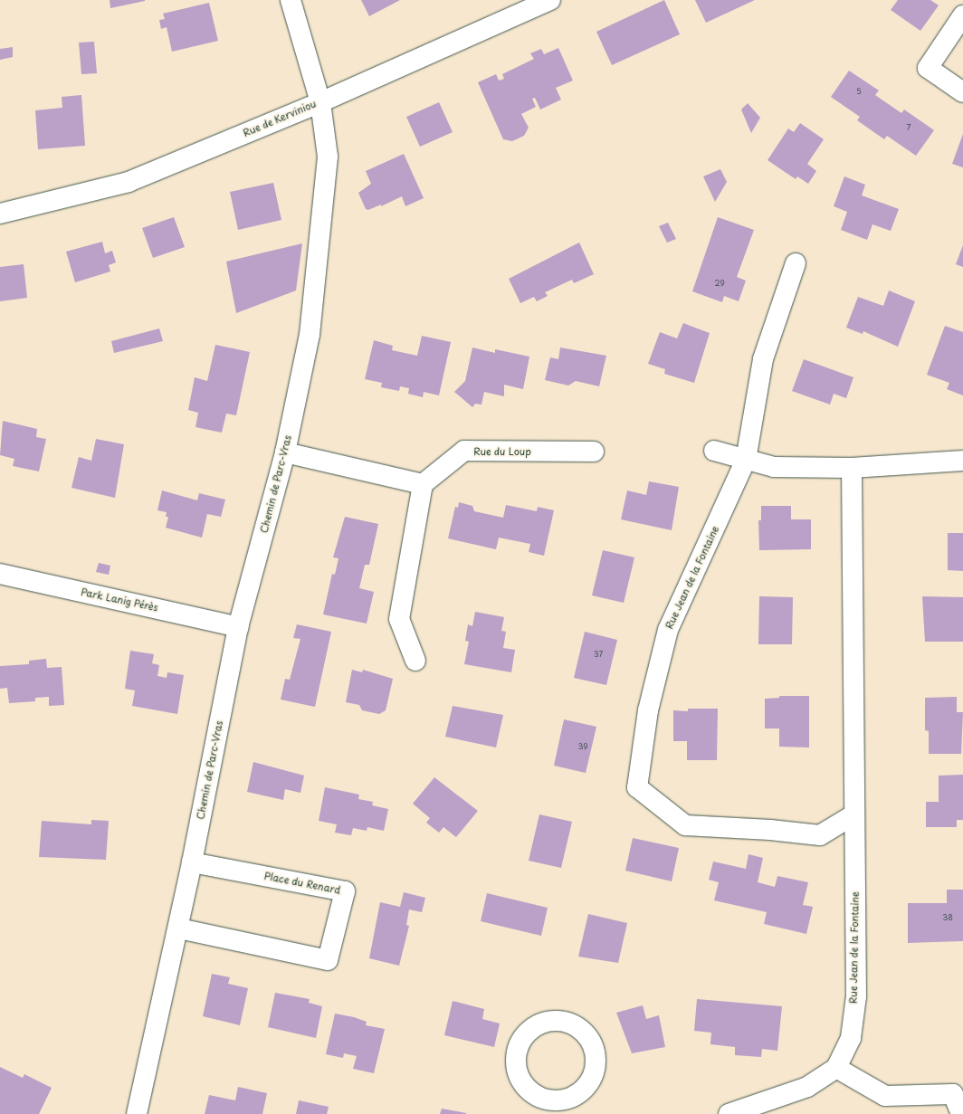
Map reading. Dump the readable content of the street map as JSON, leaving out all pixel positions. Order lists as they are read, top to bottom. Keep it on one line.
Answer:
{"streets":{"street":["Rue de Kerviniou","Rue du Loup","Chemin de Parc-Vras","Rue Jean de la Fontaine","Park Lanig Pérès","Place du Renard"]},"crossings":[["Rue de Kerviniou","Chemin de Parc-Vras"],["Chemin de Parc-Vras","Park Lanig Pérès"],["Chemin de Parc-Vras","Place du Renard"]],"house_numbers":["5","7","29","37","39","38"]}
